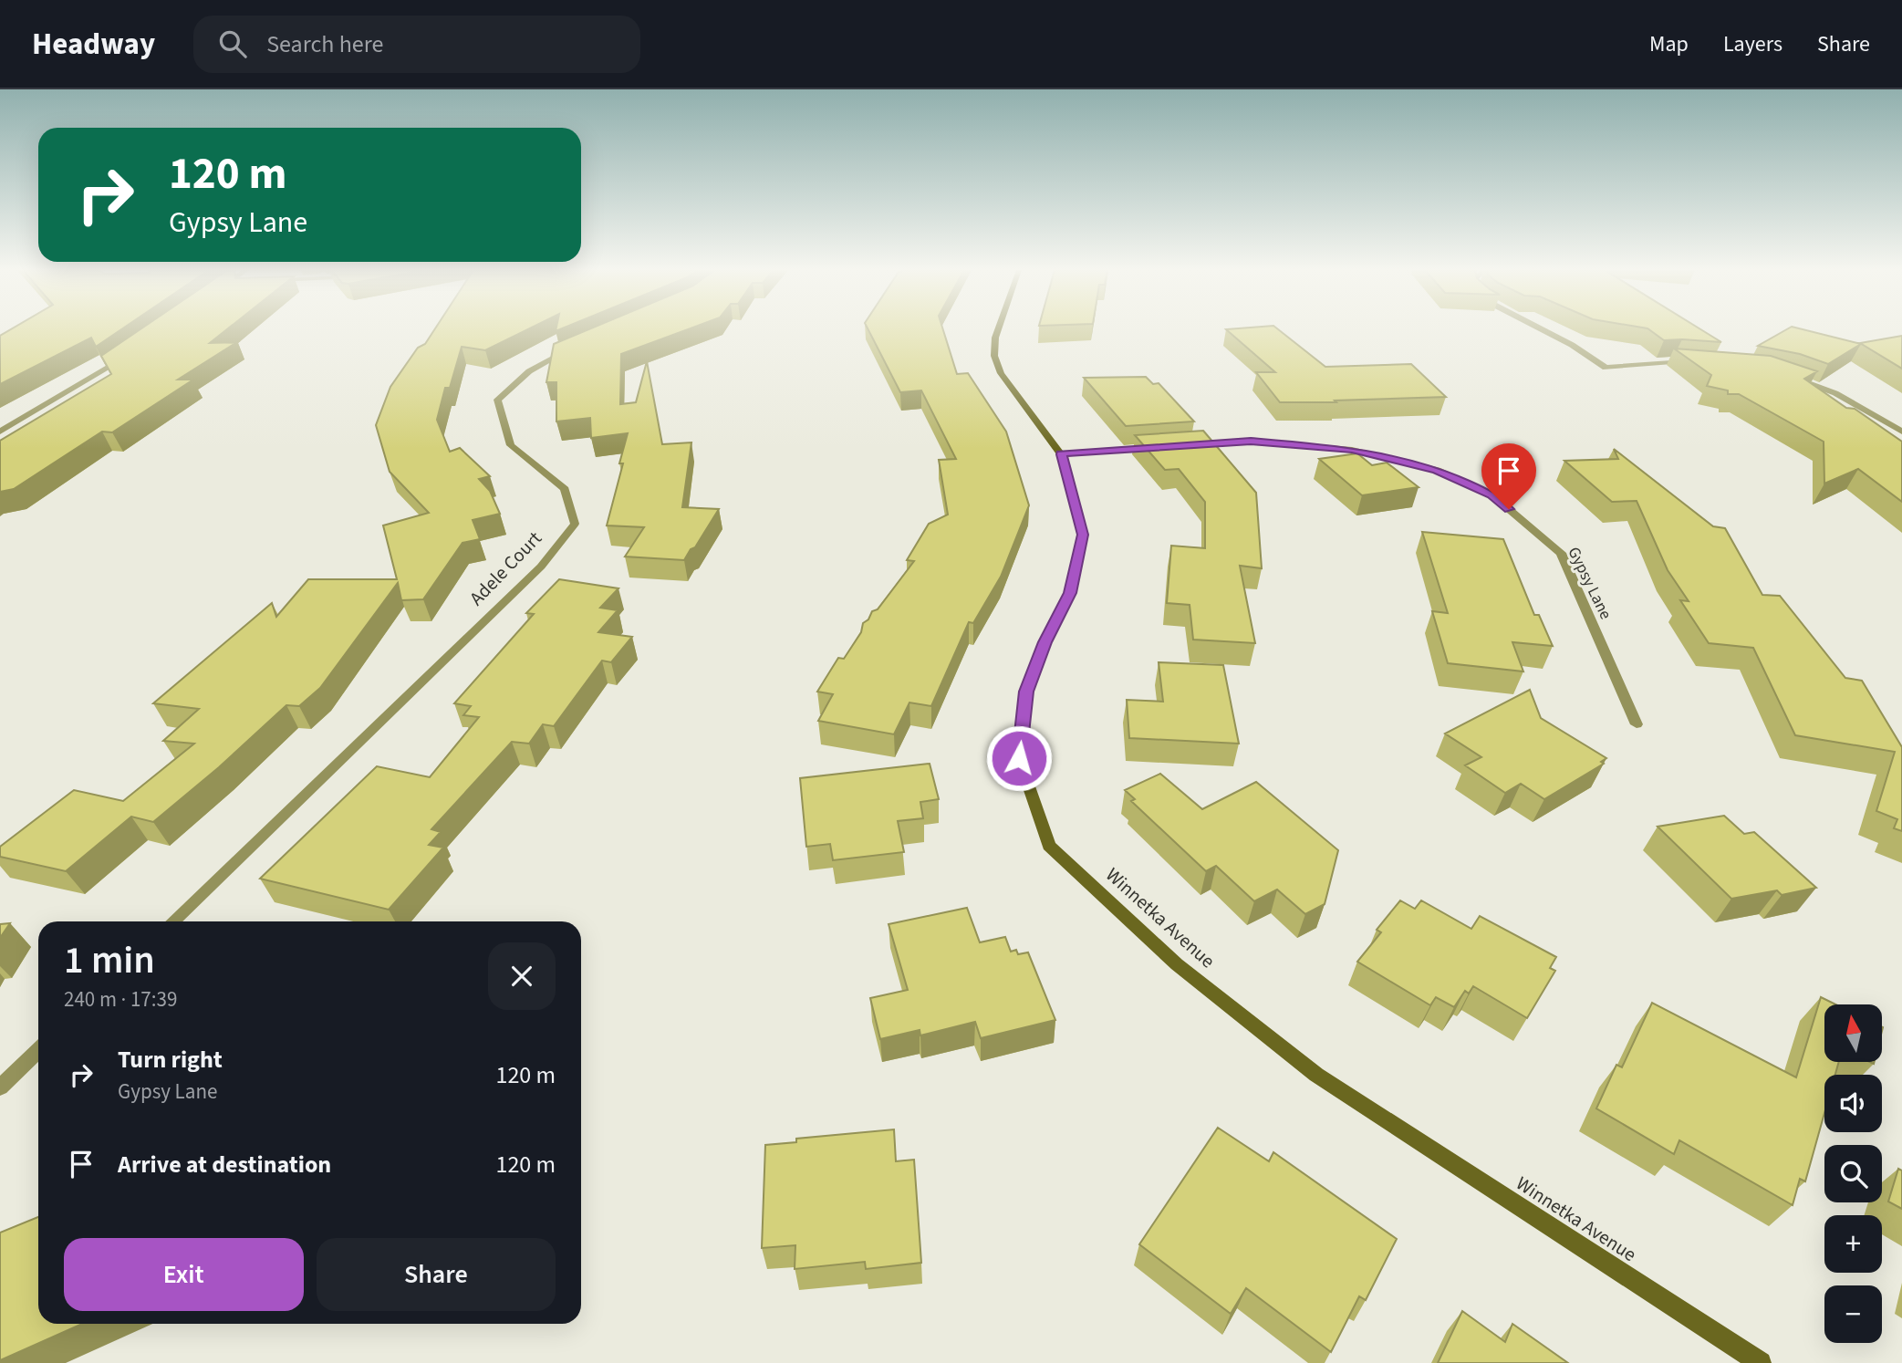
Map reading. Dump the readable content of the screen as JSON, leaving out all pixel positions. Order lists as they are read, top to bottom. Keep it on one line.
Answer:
{"streets":{"main road":["Winnetka Avenue"],"street":["Adele Court","Gypsy Lane"]},"north":"top","page":{"header":"Headway","search":"Search here","nav":["Map","Layers","Share"],"turn":["120 m","Gypsy Lane"],"heading":["1 min","240 m · 17:39"],"map_buttons":["+","−"],"list":[{"name":"Turn right","note":"Gypsy Lane","value":"120 m"},{"name":"Arrive at destination","value":"120 m"}],"buttons":["Exit","Share"]}}
